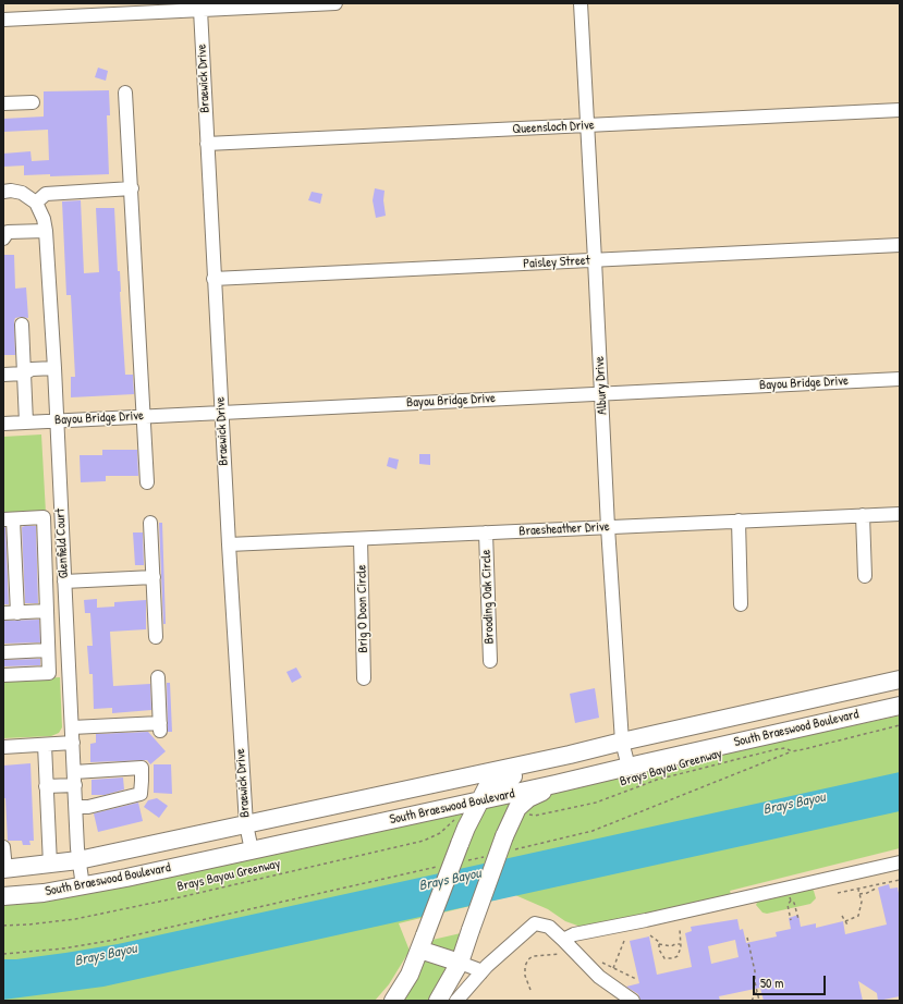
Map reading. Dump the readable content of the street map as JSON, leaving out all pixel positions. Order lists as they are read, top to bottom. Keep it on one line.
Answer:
{"streets":{"main road":["South Braeswood Boulevard"],"street":["Braewick Drive","Queensloch Drive","Paisley Street","Bayou Bridge Drive","Albury Drive","Braesheather Drive","Glenfield Court","Brooding Oak Circle","Brig O Doon Circle"],"path":["Brays Bayou Greenway"]},"crossings":[["Braewick Drive","Queensloch Drive"],["Braewick Drive","Paisley Street"],["Braewick Drive","Bayou Bridge Drive"],["Braewick Drive","Braesheather Drive"],["Braewick Drive","South Braeswood Boulevard"],["Queensloch Drive","Albury Drive"],["Paisley Street","Albury Drive"],["Bayou Bridge Drive","Albury Drive"],["Bayou Bridge Drive","Glenfield Court"],["Albury Drive","Braesheather Drive"],["Albury Drive","South Braeswood Boulevard"],["Braesheather Drive","Brooding Oak Circle"],["Braesheather Drive","Brig O Doon Circle"],["Glenfield Court","South Braeswood Boulevard"]],"water":["Brays Bayou"],"scale_bar":"50 m"}
